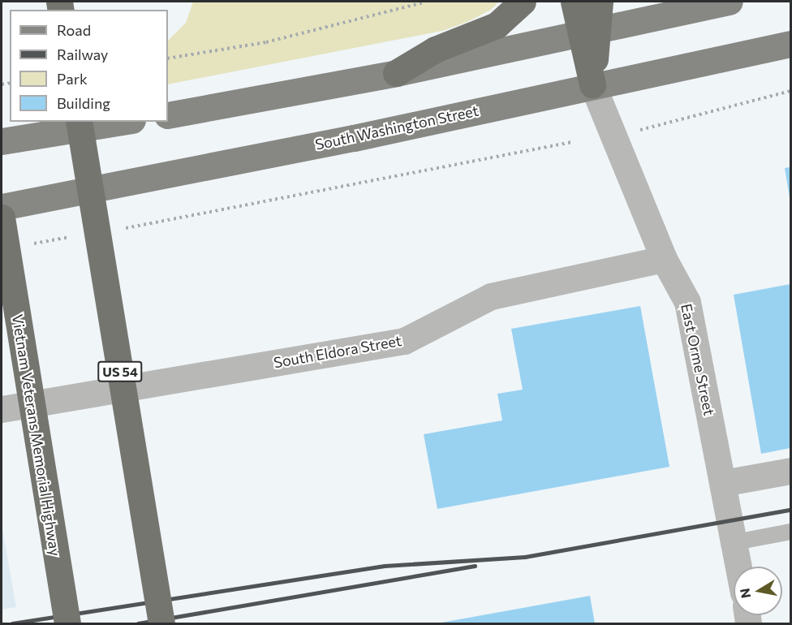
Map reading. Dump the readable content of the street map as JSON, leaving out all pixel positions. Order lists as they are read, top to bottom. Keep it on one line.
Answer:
{"streets":{"highway":["US 54","Vietnam Veterans Memorial Highway"],"main road":["South Washington Street"],"street":["South Eldora Street","East Orme Street"]},"crossings":[["South Washington Street","East Orme Street"],["South Eldora Street","East Orme Street"]],"legend":["Road","Railway","Park","Building"],"north":"left"}
